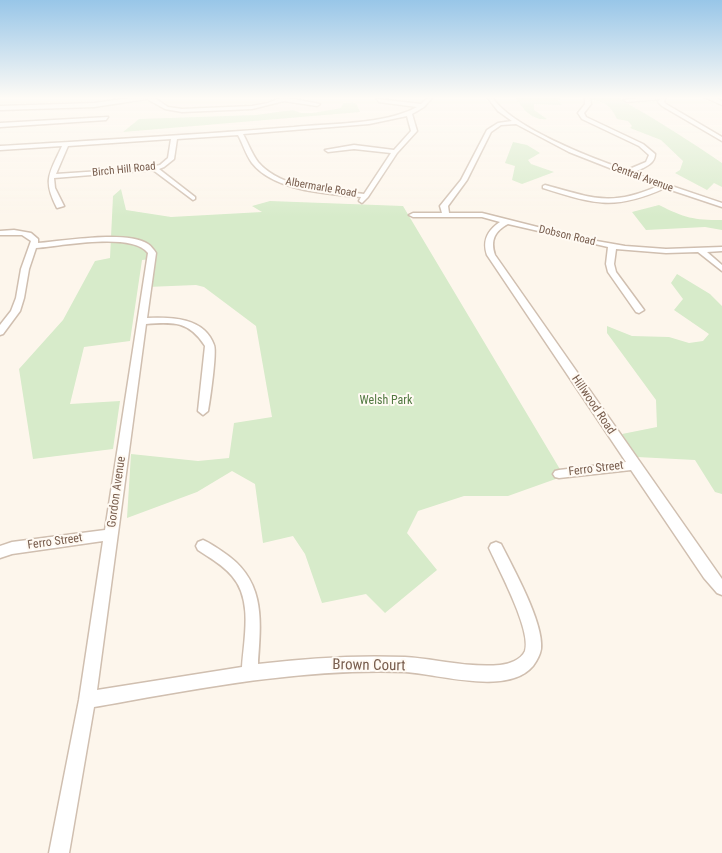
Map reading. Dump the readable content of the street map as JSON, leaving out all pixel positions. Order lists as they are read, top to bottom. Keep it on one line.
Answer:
{"streets":{"street":["Birch Hill Road","Central Avenue","Albermarle Road","Dobson Road","Hillwood Road","Ferro Street","Gordon Avenue","Brown Court"]},"crossings":[["Dobson Road","Hillwood Road"],["Hillwood Road","Ferro Street"],["Ferro Street","Gordon Avenue"],["Gordon Avenue","Brown Court"]],"parks":["Welsh Park"]}
